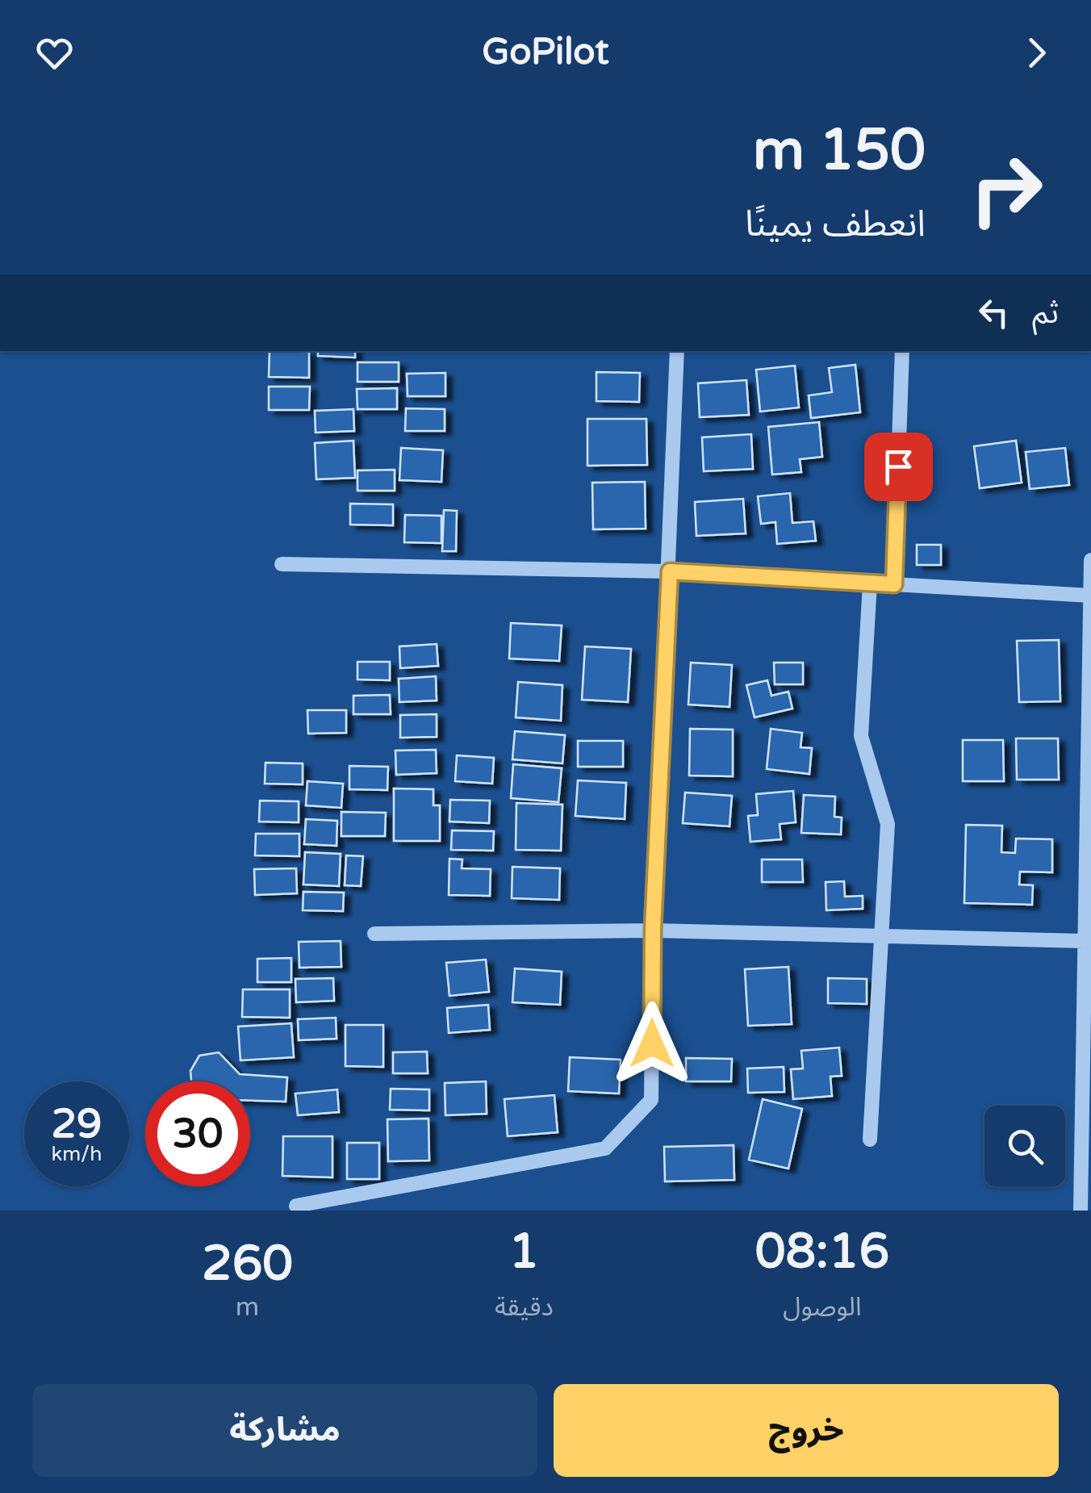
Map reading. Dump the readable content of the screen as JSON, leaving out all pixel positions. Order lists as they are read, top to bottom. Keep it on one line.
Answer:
{"page":{"header":"GoPilot","turn":["150 m","انعطف يمينًا"],"then":"ثم","speed":"29 km/h","limit":"30","eta":["08:16","الوصول","1","دقيقة","260","m"],"buttons":["خروج","مشاركة"]}}
